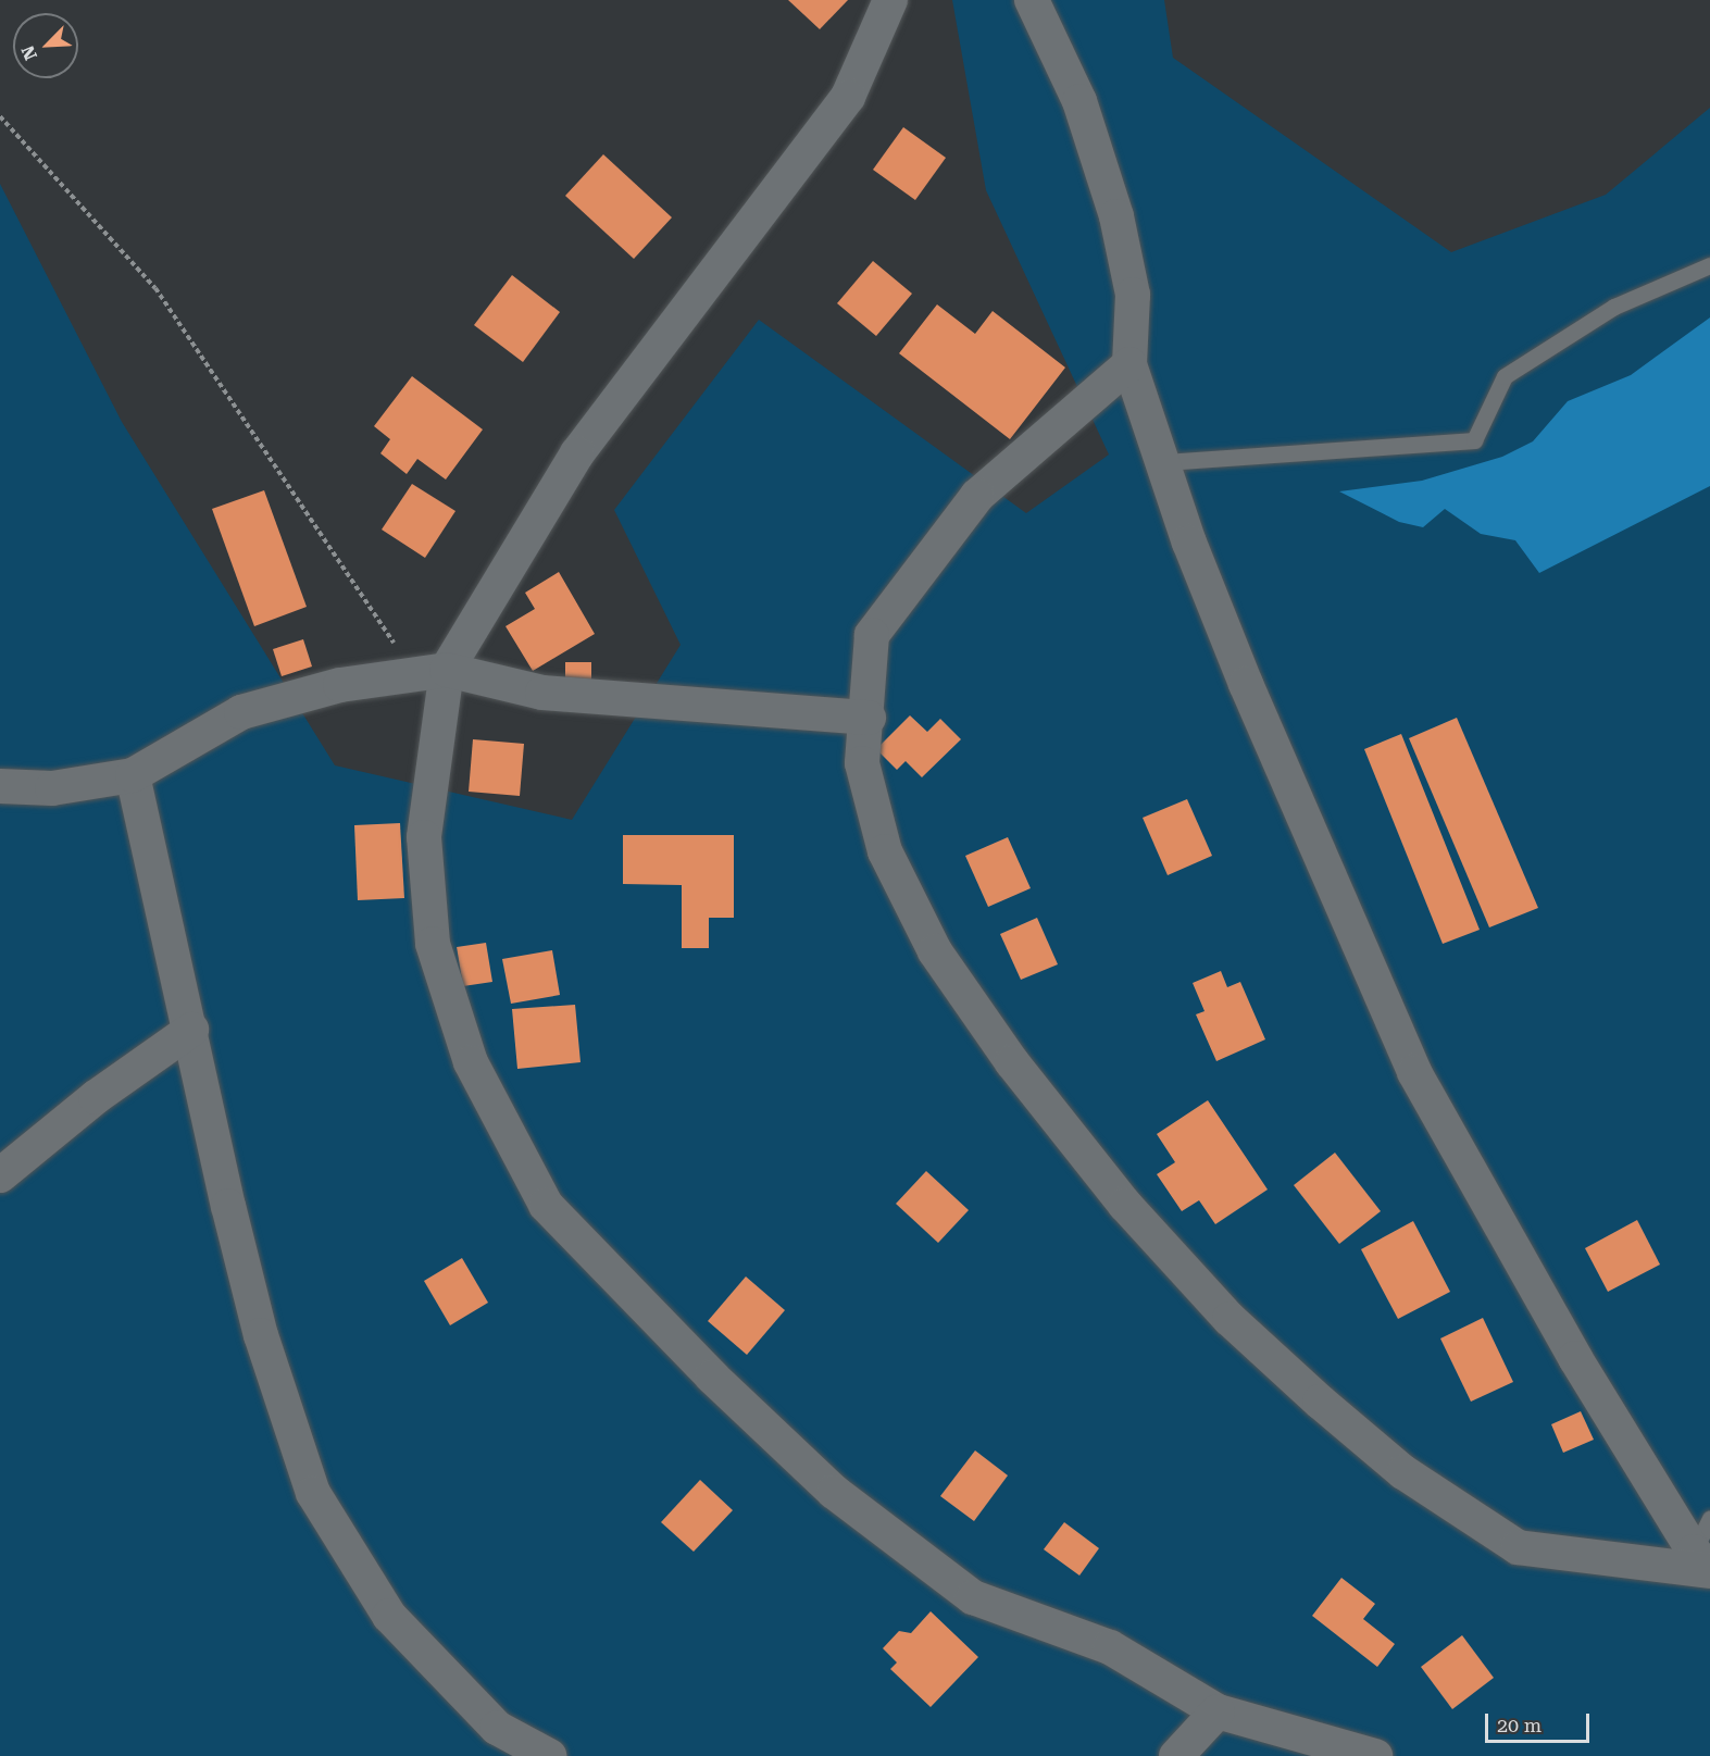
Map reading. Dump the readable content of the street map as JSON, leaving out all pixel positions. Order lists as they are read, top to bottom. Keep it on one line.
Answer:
{"scale_bar":"20 m","north":"bottom left"}
